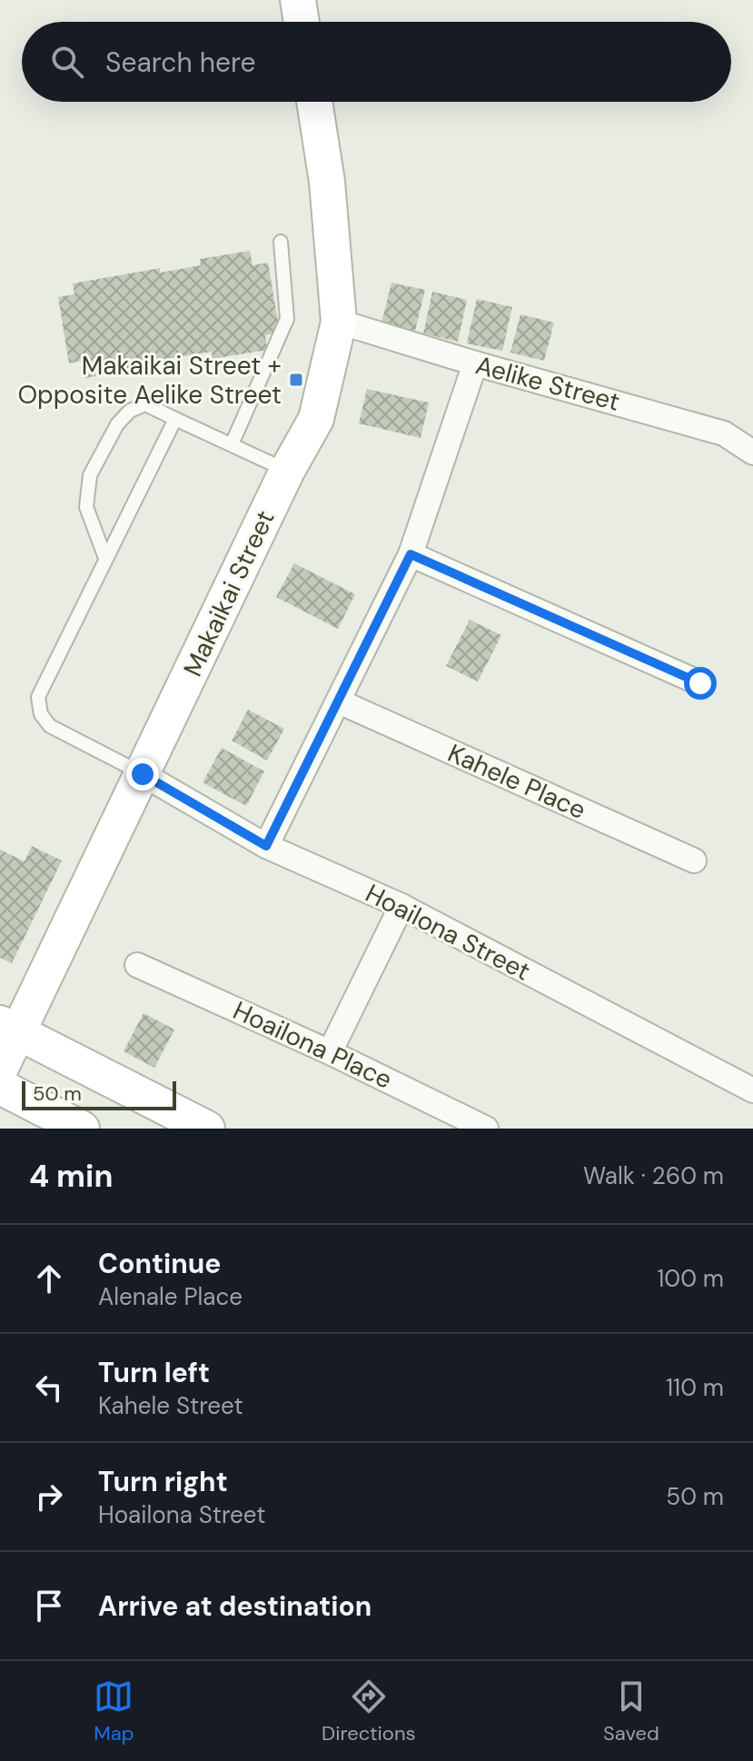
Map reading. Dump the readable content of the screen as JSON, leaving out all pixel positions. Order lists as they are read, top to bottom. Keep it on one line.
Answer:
{"streets":{"street":["Aelike Street","Makaikai Street","Kahele Place","Hoailona Street","Hoailona Place"]},"crossings":[["Aelike Street","Makaikai Street"],["Makaikai Street","Hoailona Street"]],"places":{"transit":["Makaikai Street + Opposite Aelike Street"]},"scale_bar":"50 m","page":{"search":"Search here","scale":"50 m","heading":["4 min","Walk · 260 m"],"list":[["Continue","Alenale Place","100 m"],["Turn left","Kahele Street","110 m"],["Turn right","Hoailona Street","50 m"],"Arrive at destination"],"nav":["Map","Directions","Saved"]}}
